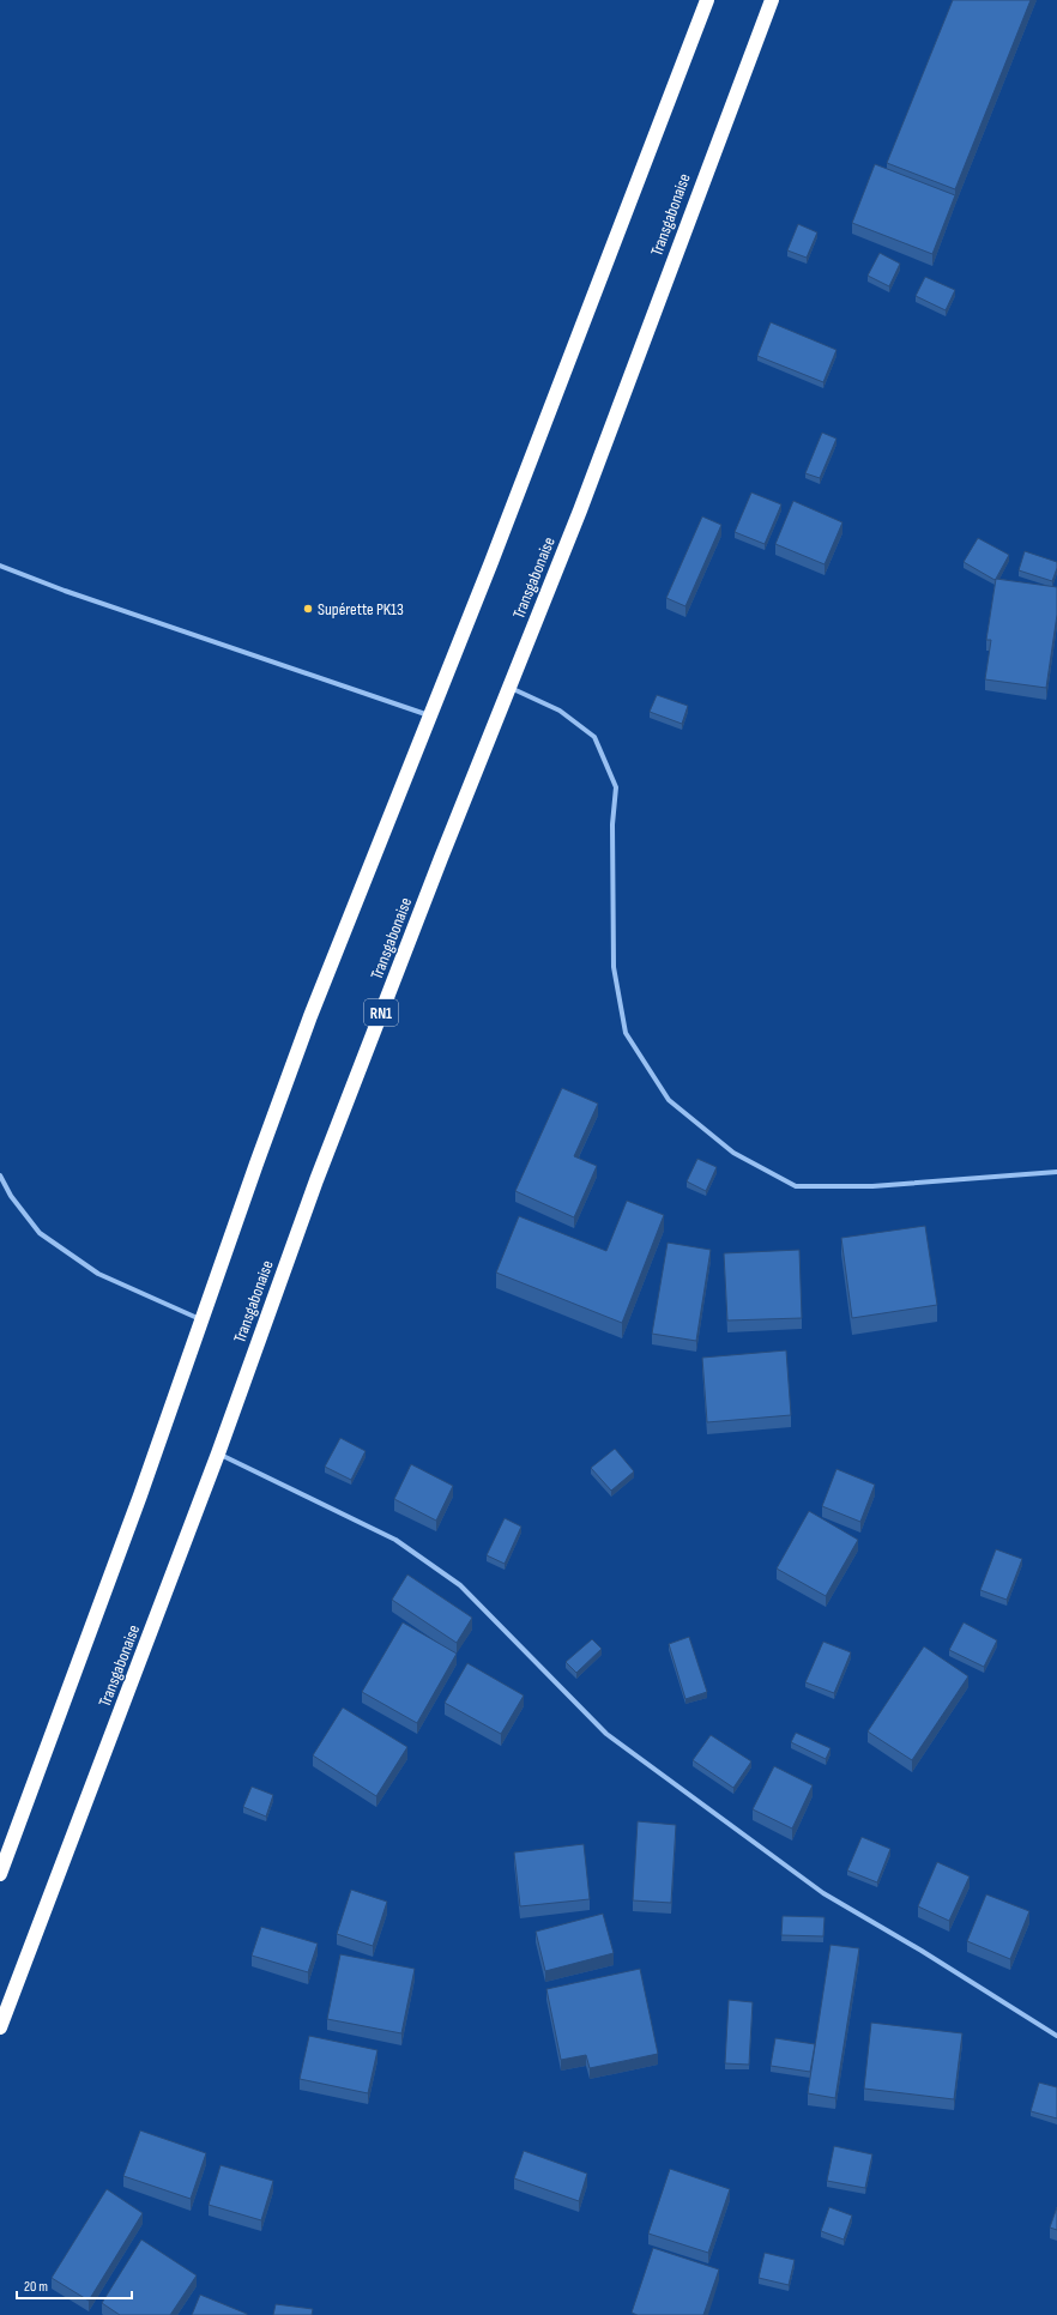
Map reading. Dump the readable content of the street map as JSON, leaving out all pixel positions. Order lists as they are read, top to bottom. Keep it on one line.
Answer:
{"streets":{"highway":["Transgabonaise","RN1"]},"places":["Supérette PK13"],"scale_bar":"20 m"}
